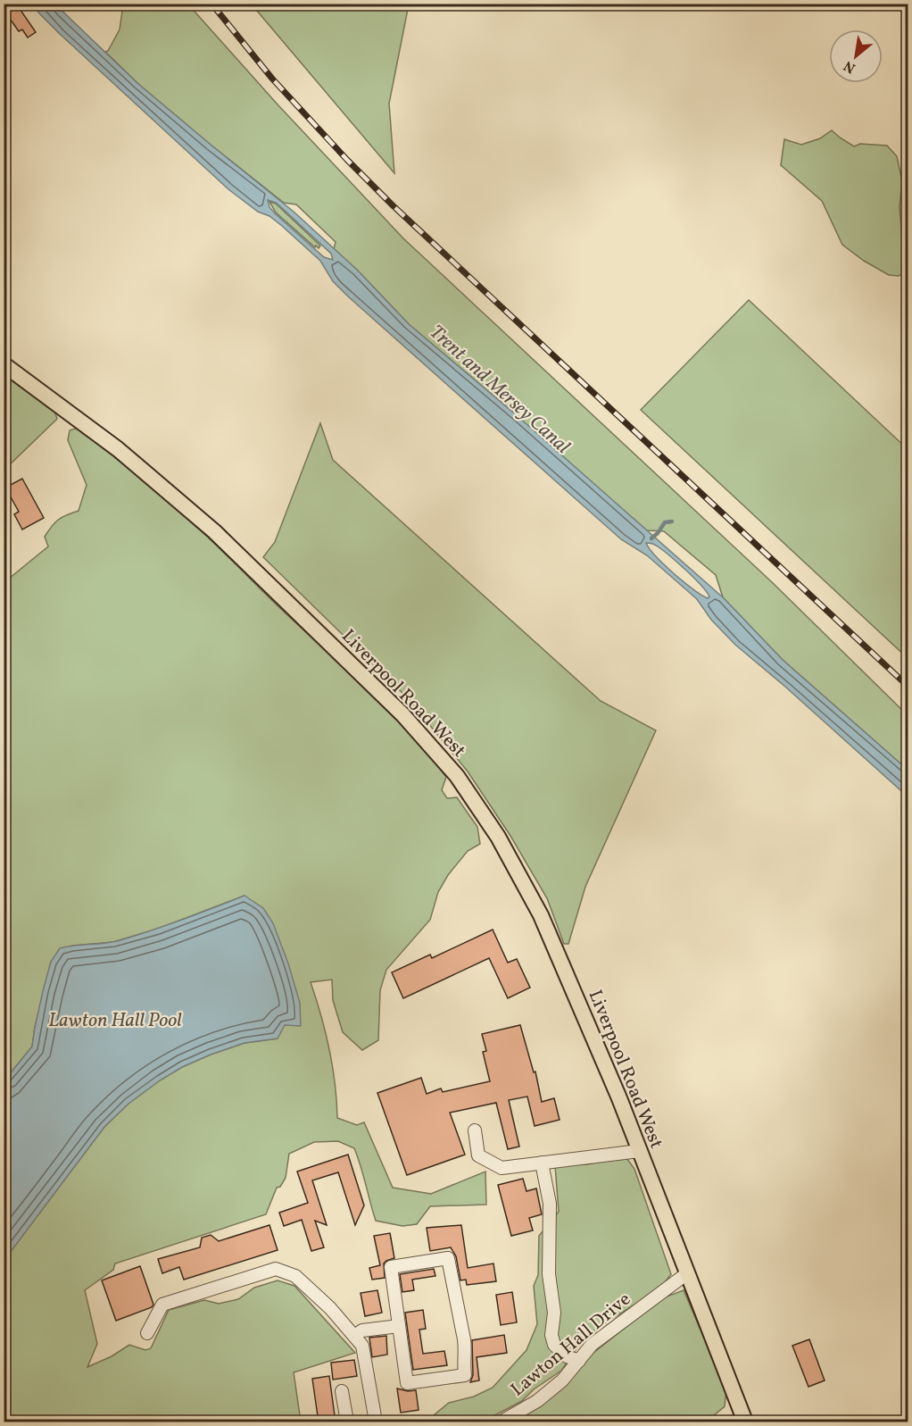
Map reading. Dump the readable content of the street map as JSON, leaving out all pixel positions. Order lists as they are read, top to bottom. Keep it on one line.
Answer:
{"streets":{"main road":["Liverpool Road West"],"street":["Lawton Hall Drive"]},"crossings":[["Liverpool Road West","Lawton Hall Drive"]],"water":["Trent and Mersey Canal","Lawton Hall Pool"],"north":"bottom left"}
